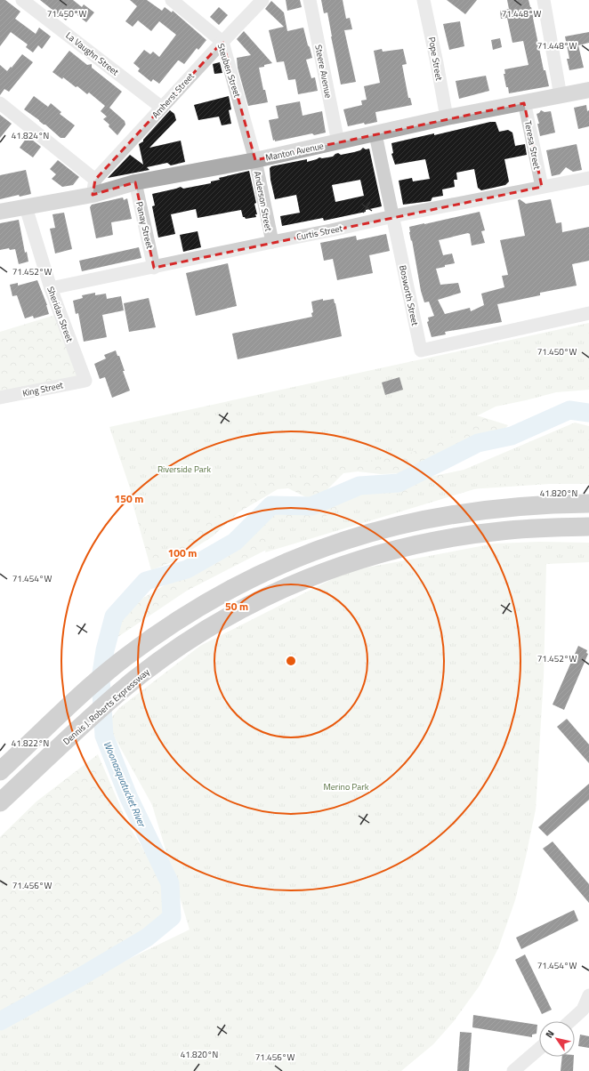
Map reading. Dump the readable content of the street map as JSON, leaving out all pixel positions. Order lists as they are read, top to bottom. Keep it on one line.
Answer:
{"streets":{"highway":["Dennis J. Roberts Expressway"],"main road":["Manton Avenue"],"street":["La Vaughn Street","Pope Street","Steuben Street","Steere Avenue","Amherst Street","Teresa Street","Anderson Street","Panay Street","Curtis Street","Bosworth Street","Sheridan Street","King Street"]},"crossings":[["La Vaughn Street","Amherst Street"],["Pope Street","Manton Avenue"],["Steuben Street","Amherst Street"],["Steuben Street","Manton Avenue"],["Steuben Street","Anderson Street"],["Steere Avenue","Manton Avenue"],["Teresa Street","Manton Avenue"],["Teresa Street","Curtis Street"],["Manton Avenue","Anderson Street"],["Manton Avenue","Panay Street"],["Manton Avenue","Bosworth Street"],["Manton Avenue","Sheridan Street"],["Anderson Street","Curtis Street"],["Panay Street","Curtis Street"],["Curtis Street","Bosworth Street"],["Curtis Street","Sheridan Street"],["Sheridan Street","King Street"]],"water":["Woonasquatucket River"],"parks":["Riverside Park","Merino Park"],"north":"top left","coordinates":["71.448°W","71.450°W","41.824°N","71.452°W","41.820°N","71.454°W","41.822°N","71.456°W"],"rings":["150 m","100 m","50 m"]}
